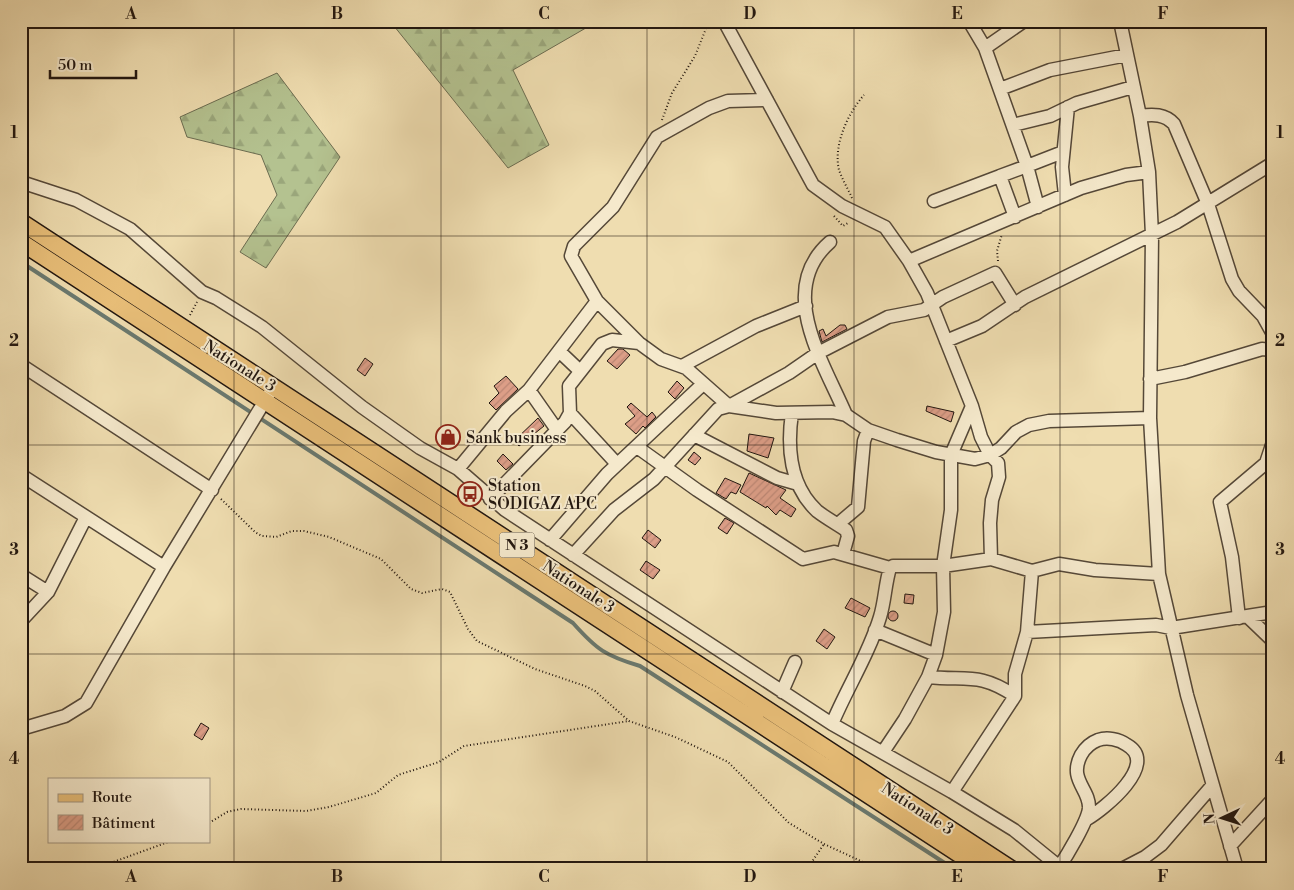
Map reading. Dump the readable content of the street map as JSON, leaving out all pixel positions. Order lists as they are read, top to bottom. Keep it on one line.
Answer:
{"streets":{"main road":["Nationale 3","N 3"]},"places":{"shop":["Sank business"],"bus stop":["Station SODIGAZ APC"]},"legend":["Route","Bâtiment"],"scale_bar":"50 m","north":"left","grid":{"columns":["A","B","C","D","E","F"],"rows":["1","2","3","4"]}}
